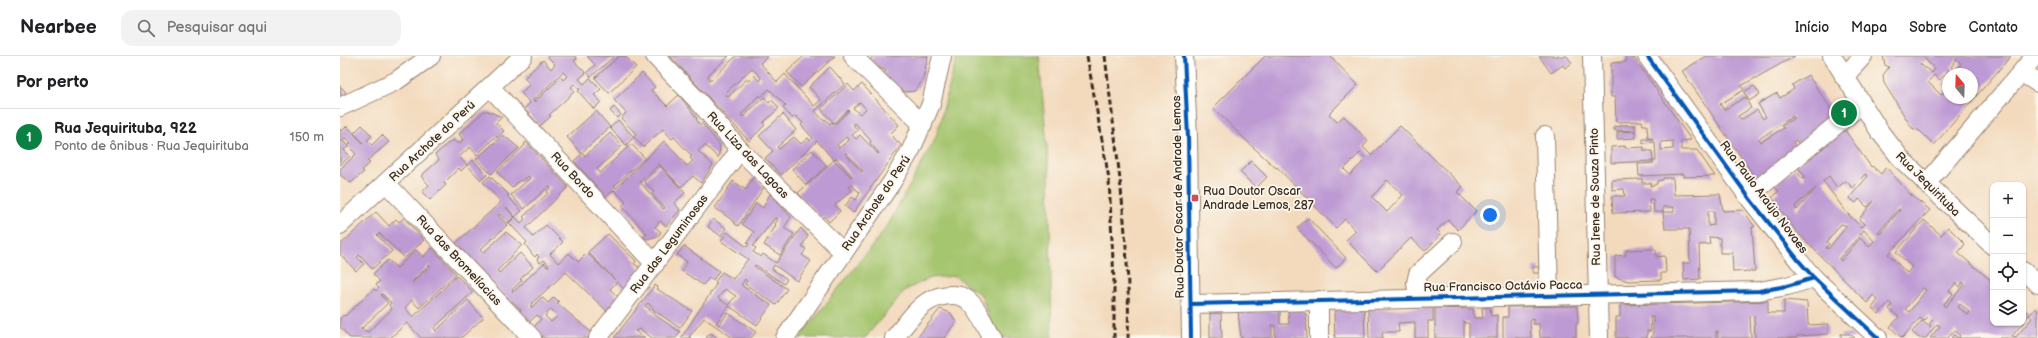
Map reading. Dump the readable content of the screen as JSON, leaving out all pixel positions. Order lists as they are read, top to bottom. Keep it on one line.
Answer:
{"streets":{"street":["Rua Archote do Perú","Rua Liza das Lagoas","Rua Bordo","Rua Jequirituba","Rua Doutor Oscar de Andrade Lemos","Rua Irene de Souza Pinto","Rua Paulo Araújo Novaes","Rua das Leguminosas","Rua das Bromelíacias","Rua Francisco Octávio Pacca"]},"crossings":[["Rua Archote do Perú","Rua Liza das Lagoas"],["Rua Archote do Perú","Rua Bordo"],["Rua Archote do Perú","Rua das Bromelíacias"],["Rua Liza das Lagoas","Rua das Leguminosas"],["Rua Bordo","Rua das Leguminosas"],["Rua Doutor Oscar de Andrade Lemos","Rua Francisco Octávio Pacca"],["Rua Irene de Souza Pinto","Rua Francisco Octávio Pacca"],["Rua Paulo Araújo Novaes","Rua Francisco Octávio Pacca"]],"places":{"transit":["Rua Doutor Oscar Andrade Lemos, 287"]},"north":"top","page":{"header":"Nearbee","search":"Pesquisar aqui","nav":["Início","Mapa","Sobre","Contato"],"heading":"Por perto","pins":"1","list":[{"mark":"1","name":"Rua Jequirituba, 922","note":"Ponto de ônibus · Rua Jequirituba","value":"150 m"}],"map_buttons":["+","−"]}}
